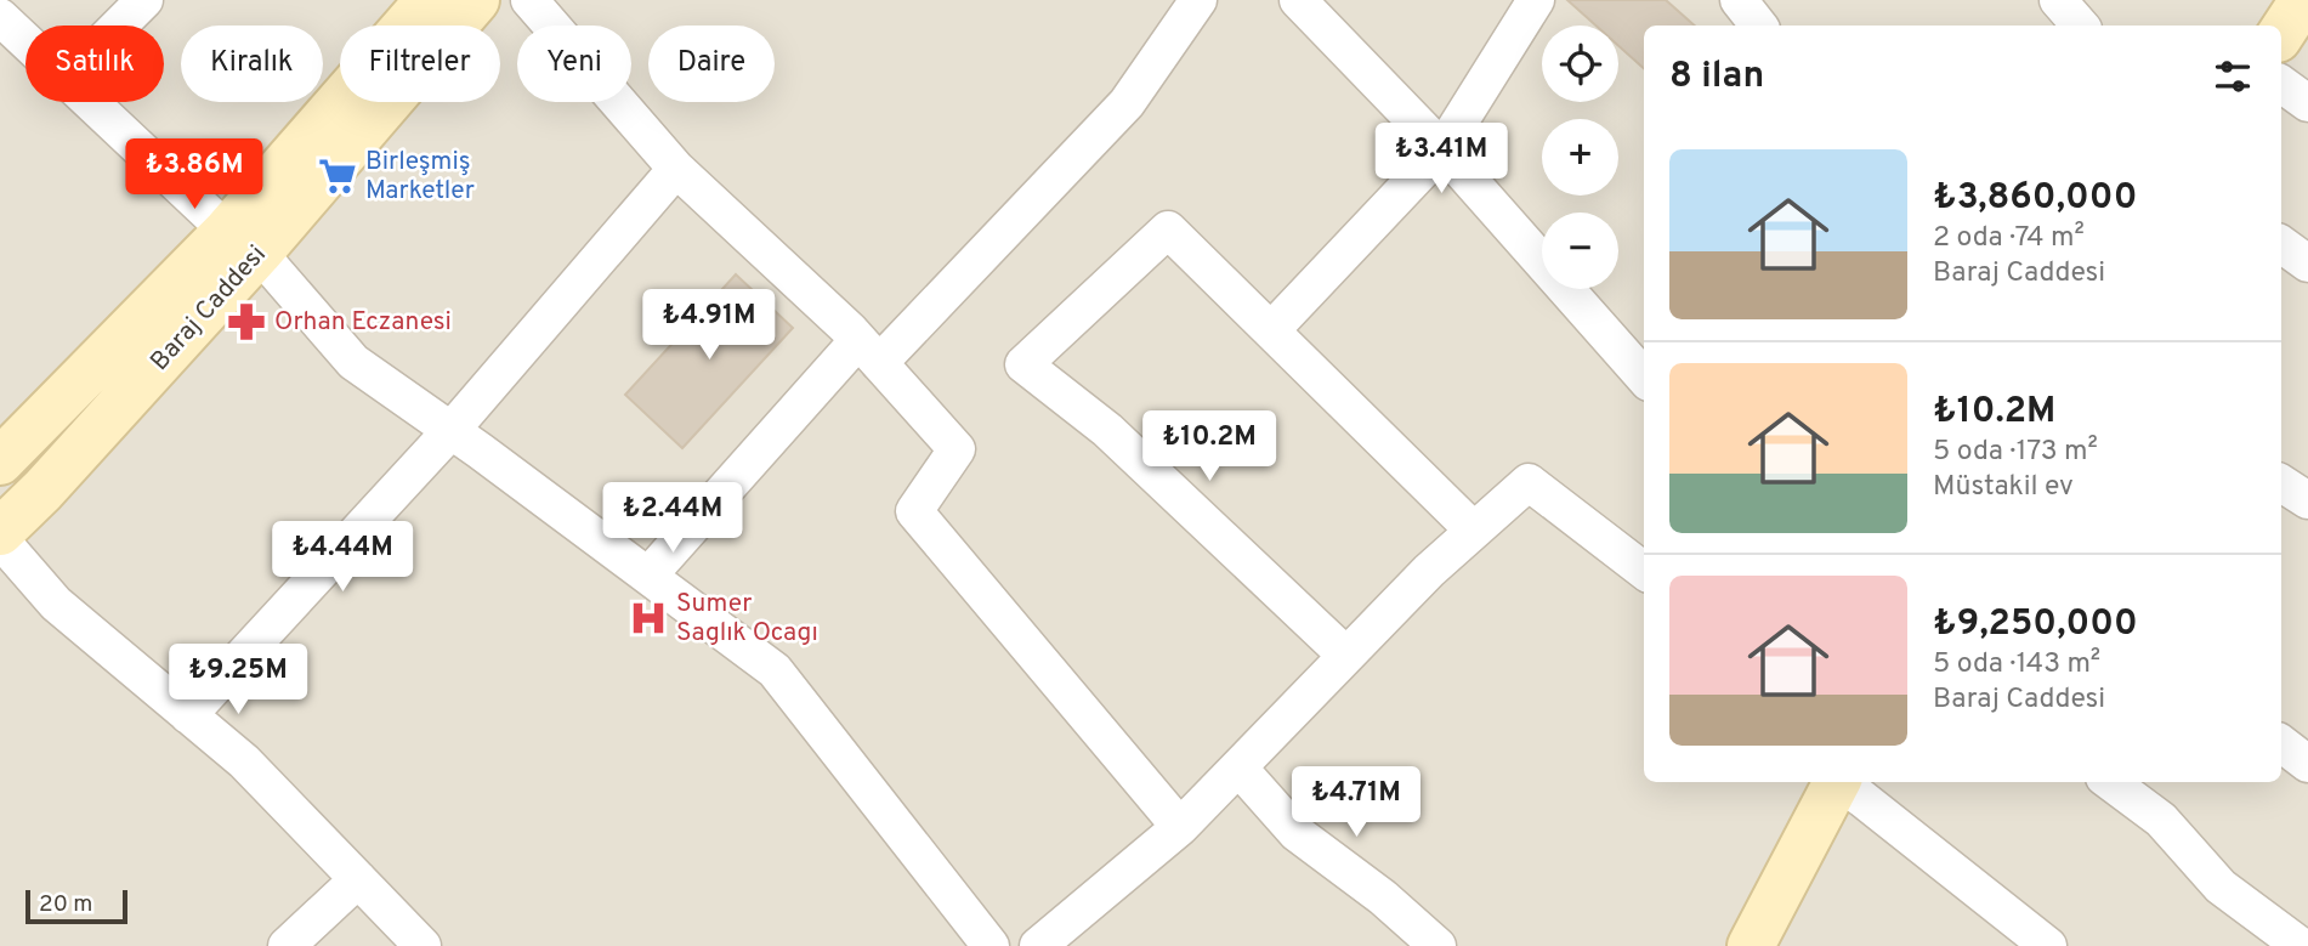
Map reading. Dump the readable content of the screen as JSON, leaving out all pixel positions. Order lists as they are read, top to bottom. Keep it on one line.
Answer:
{"streets":{"main road":["Baraj Caddesi"]},"places":{"supermarket":["Birleşmiş Marketler"],"pharmacy":["Orhan Eczanesi"],"hospital":["Sumer Saglık Ocagı"]},"scale_bar":"20 m","page":{"map_buttons":["+","−"],"chip":["Satılık","Kiralık","Filtreler","Yeni","Daire"],"heading":"8 ilan","price":["₺3.41M","₺3.86M","₺4.91M","₺10.2M","₺2.44M","₺4.44M","₺9.25M","₺4.71M"],"list":[{"name":"₺3,860,000","note":"2 oda · 74 m² · Baraj Caddesi"},{"name":"₺10.2M","note":"5 oda · 173 m² · Müstakil ev"},{"name":"₺9,250,000","note":"5 oda · 143 m² · Baraj Caddesi"}],"scale":"20 m"}}
